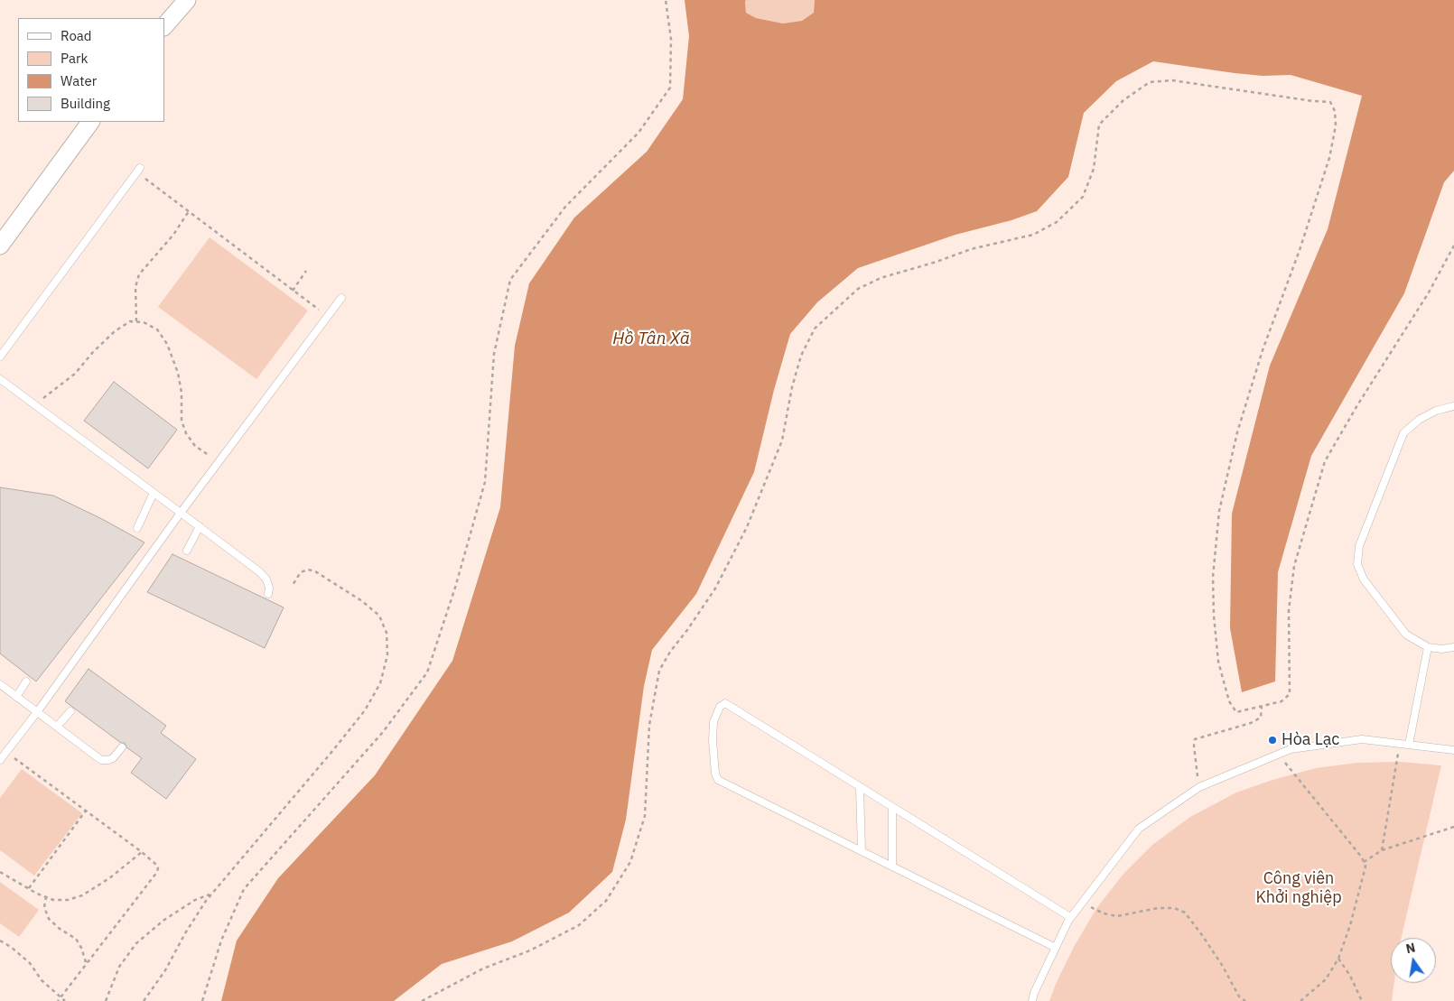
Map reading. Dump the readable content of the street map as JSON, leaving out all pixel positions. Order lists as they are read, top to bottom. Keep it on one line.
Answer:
{"water":["Hồ Tân Xã"],"parks":["Công viên Khởi nghiệp"],"places":["Hòa Lạc"],"legend":["Road","Park","Water","Building"],"north":"top"}
